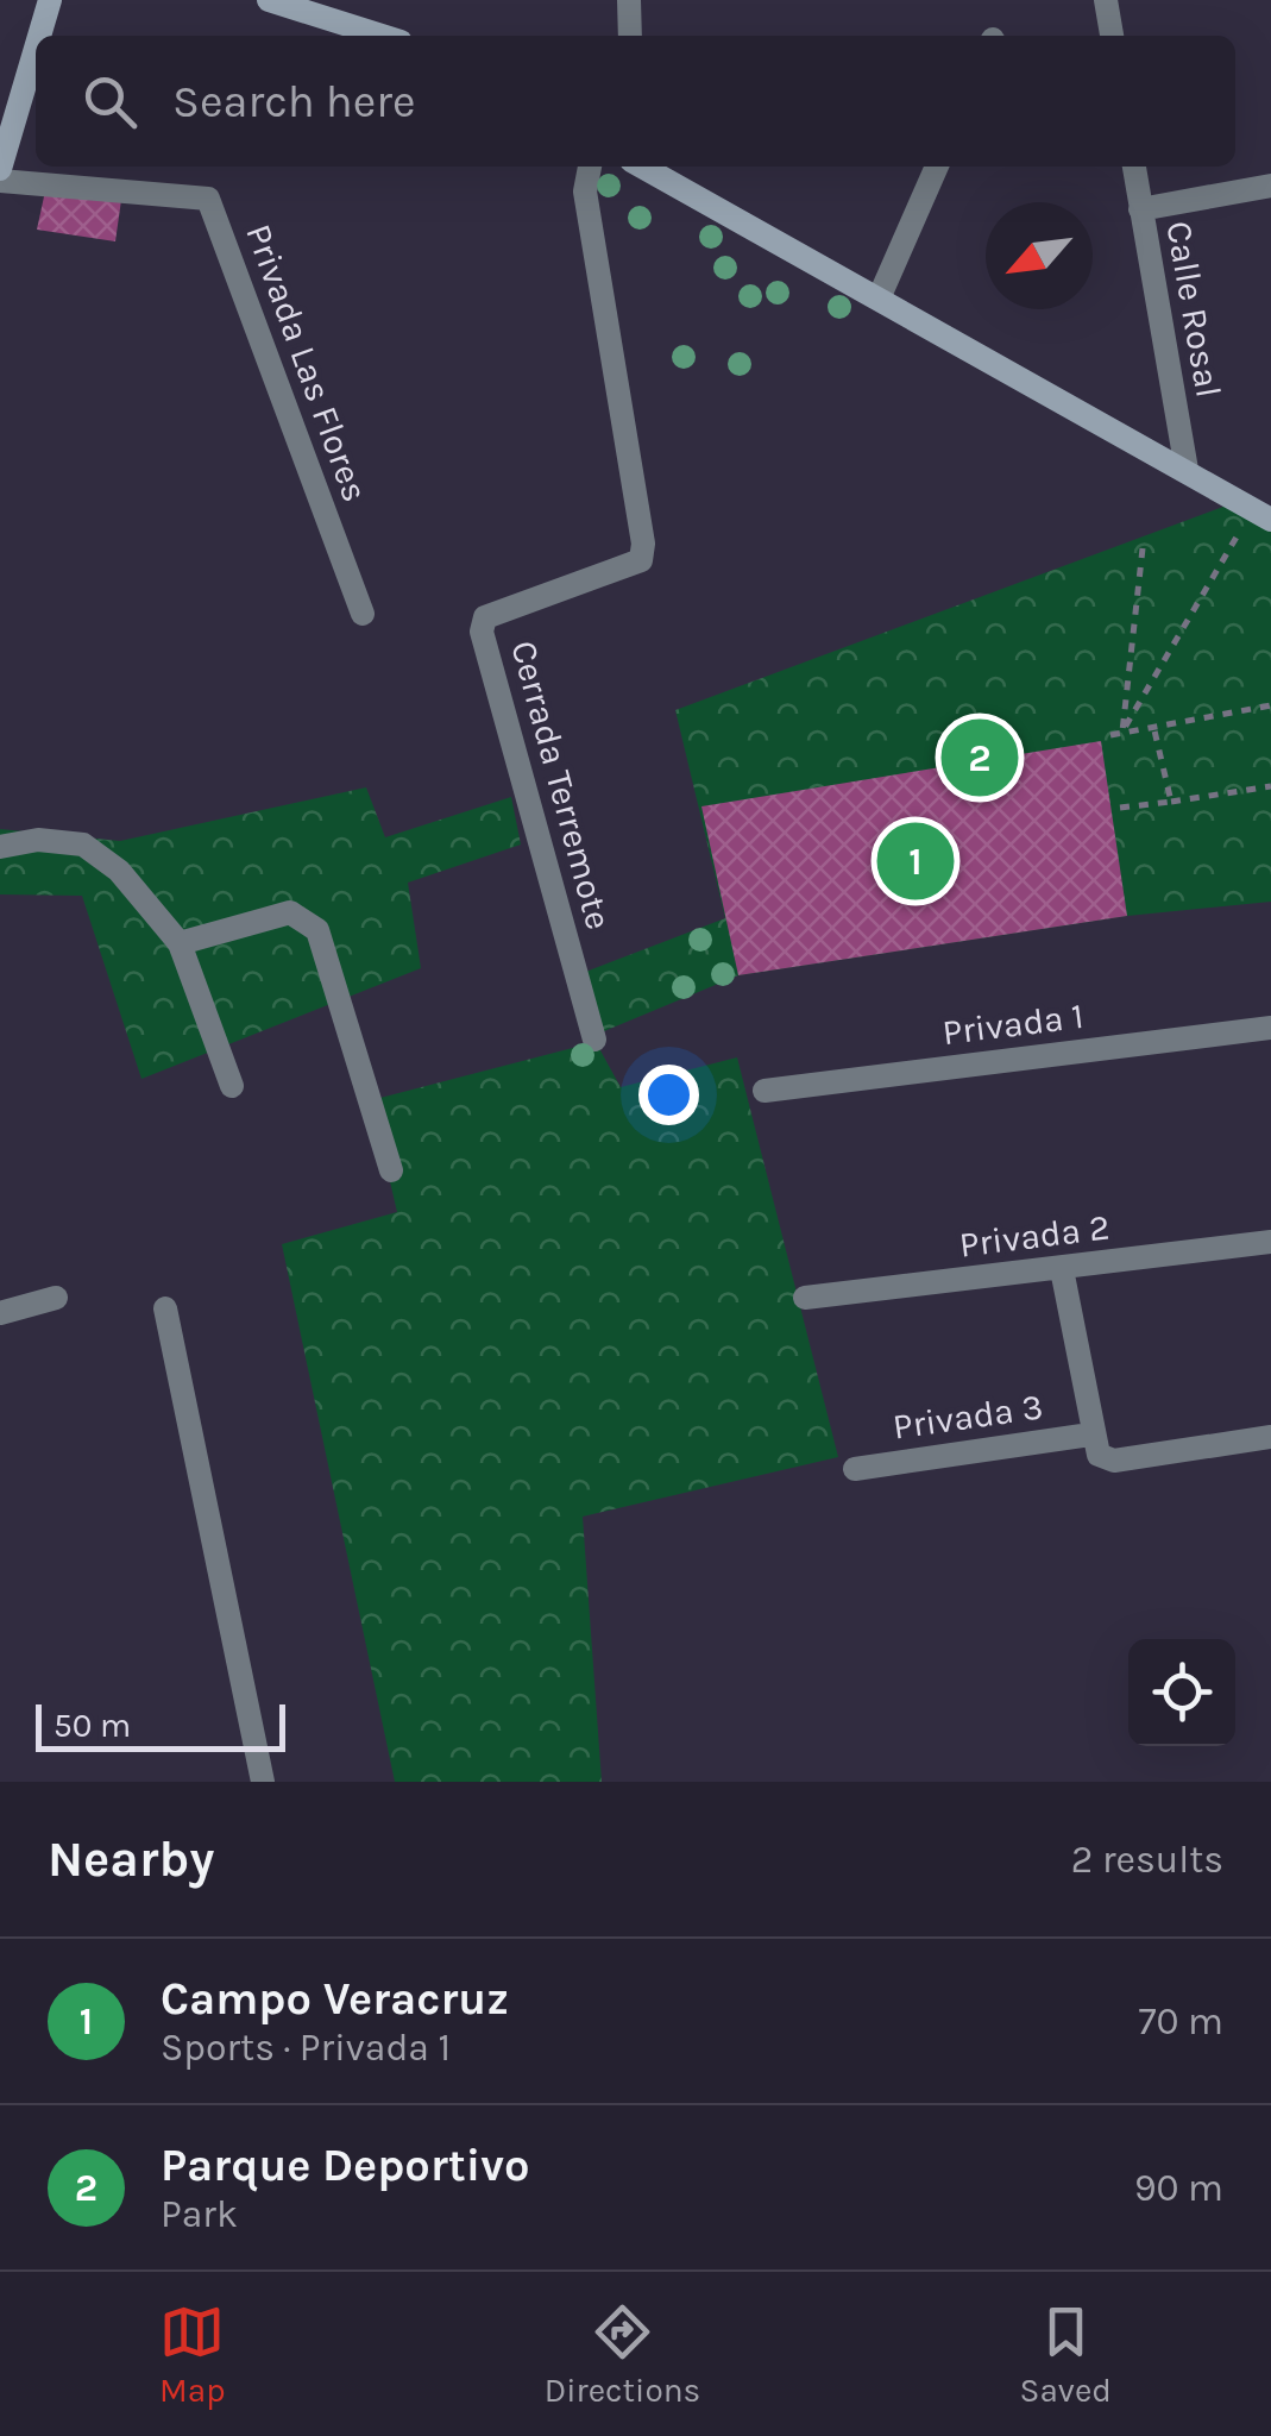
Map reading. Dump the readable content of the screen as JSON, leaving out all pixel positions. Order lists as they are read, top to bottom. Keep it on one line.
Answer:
{"streets":{"street":["Calle Rosal","Privada Las Flores","Cerrada Terremote","Privada 1","Privada 2","Privada 3"]},"crossings":[["Privada 2","Privada 3"]],"scale_bar":"50 m","north":"bottom left","page":{"search":"Search here","pins":["2","1"],"scale":"50 m","heading":["Nearby","2 results"],"list":[{"mark":"1","name":"Campo Veracruz","note":"Sports · Privada 1","value":"70 m"},{"mark":"2","name":"Parque Deportivo","note":"Park","value":"90 m"}],"nav":["Map","Directions","Saved"]}}
